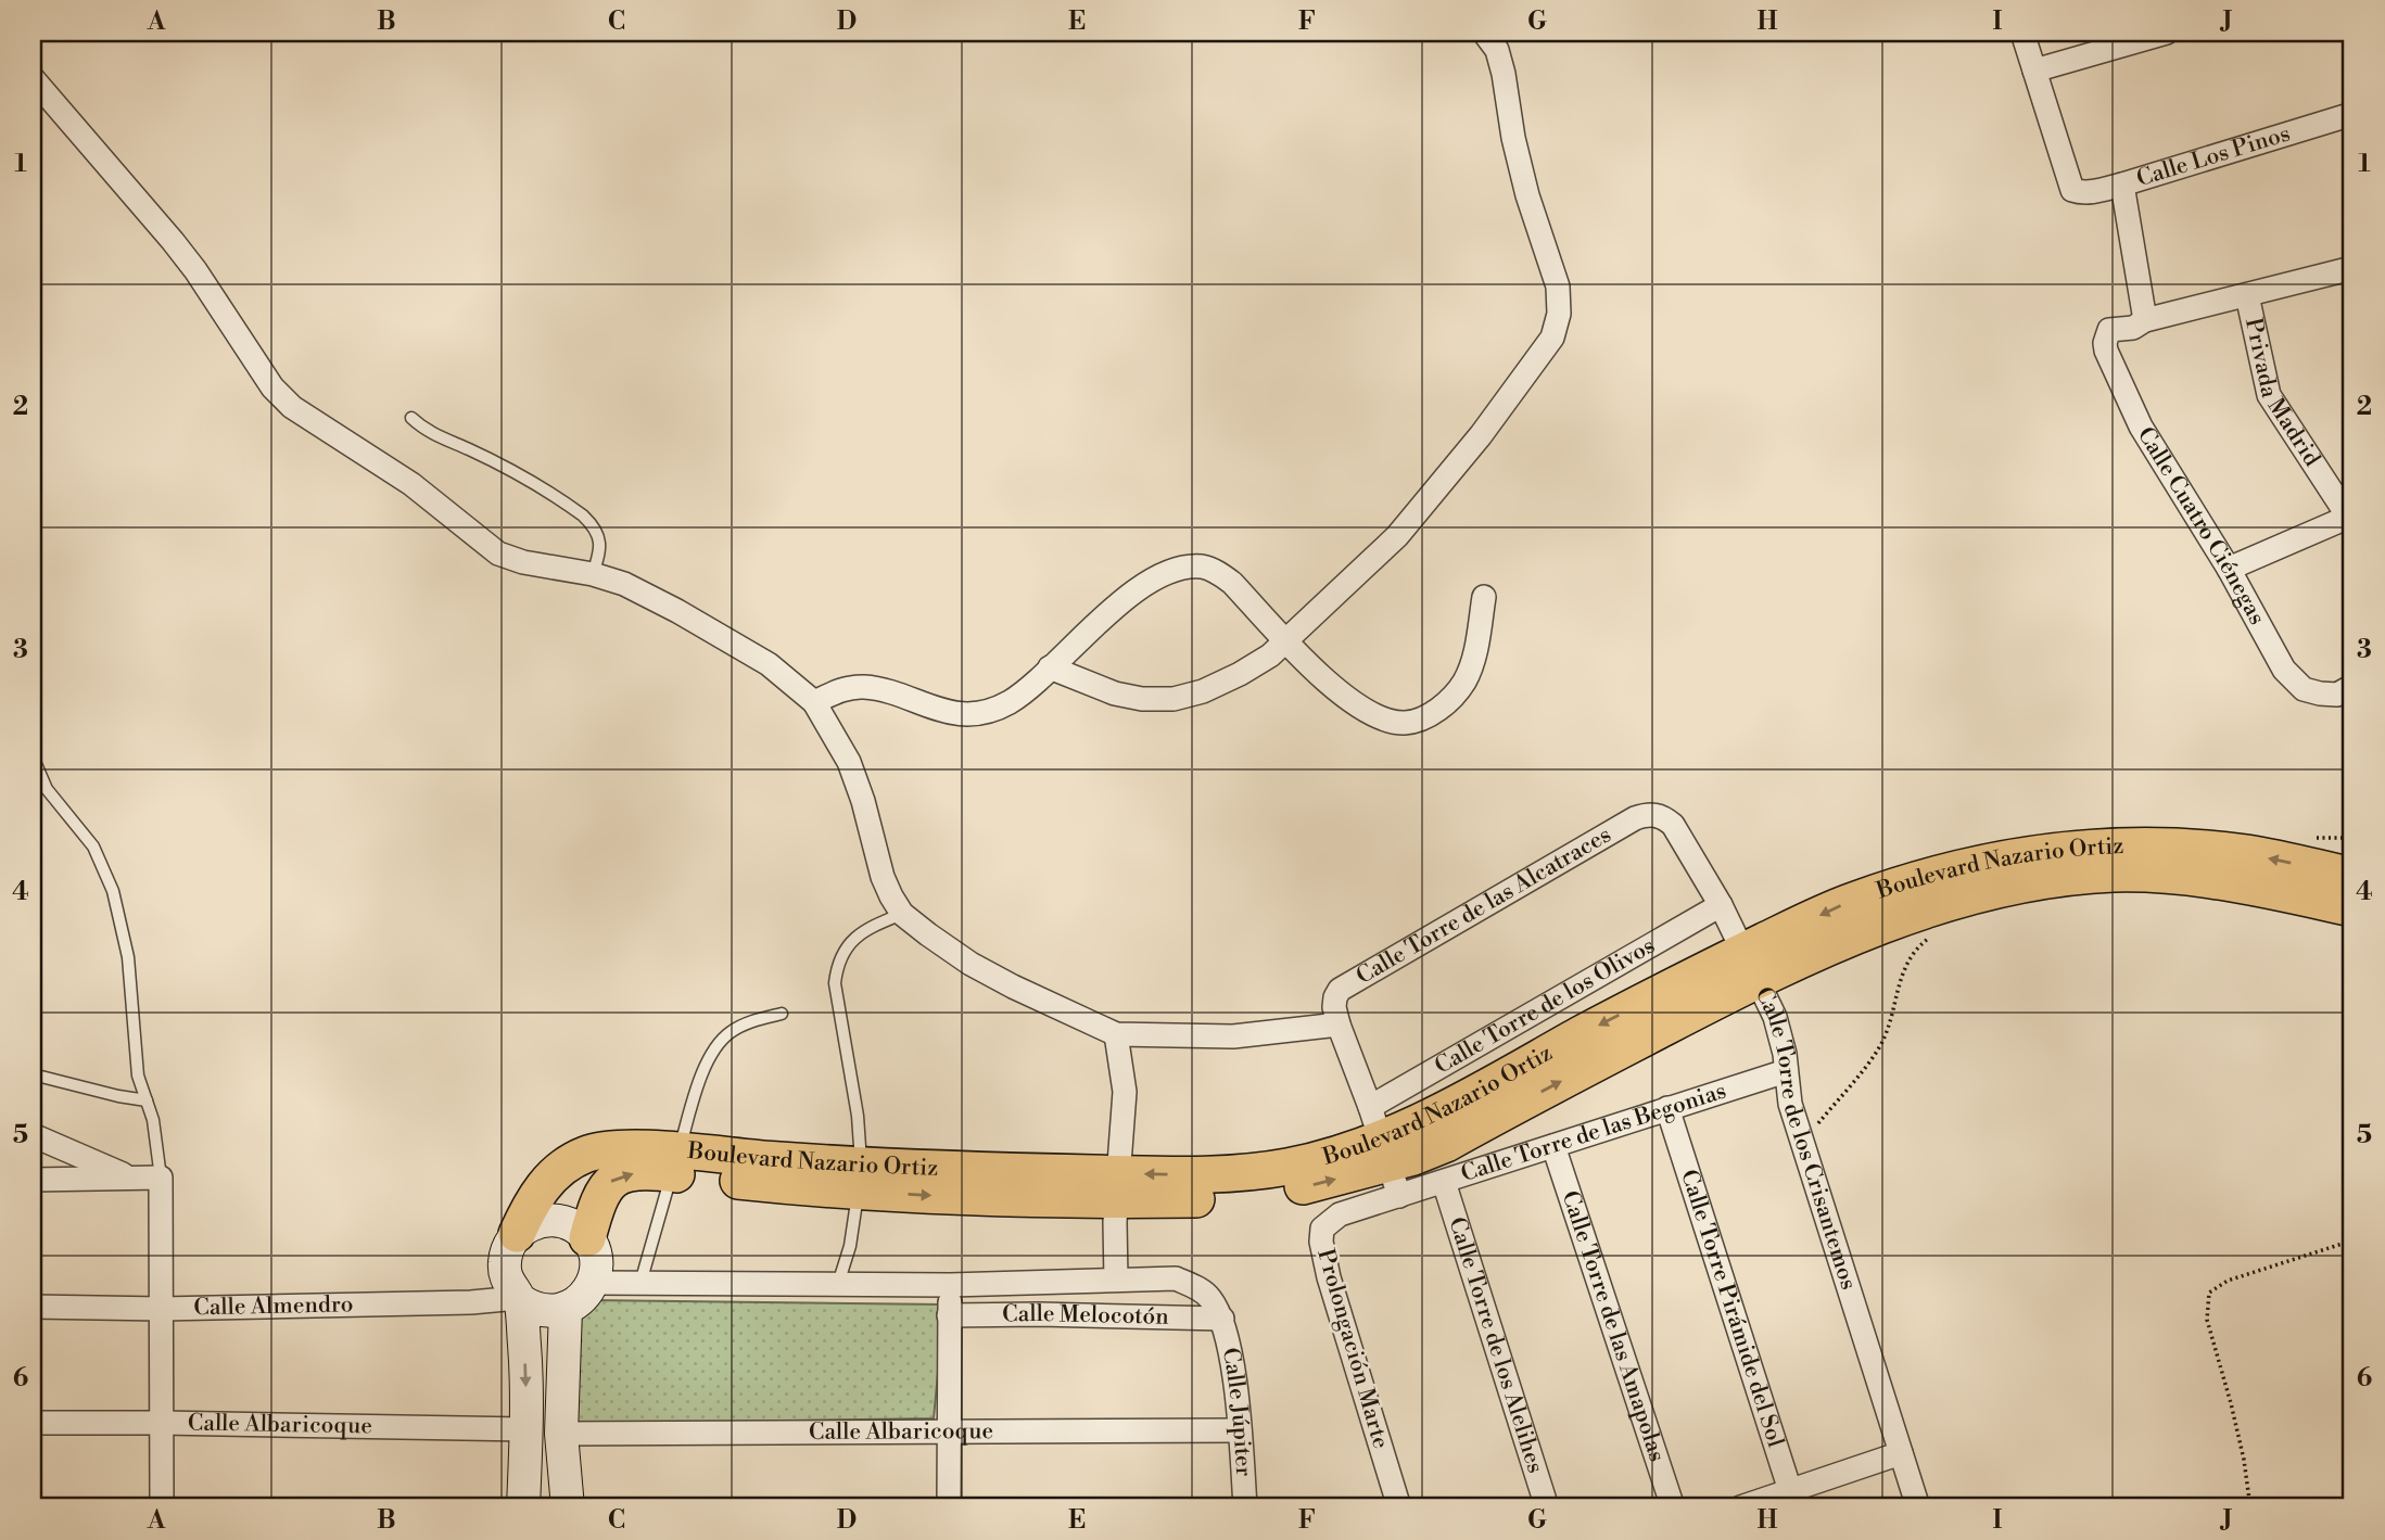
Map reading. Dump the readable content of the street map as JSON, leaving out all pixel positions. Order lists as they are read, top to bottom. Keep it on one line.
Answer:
{"streets":{"main road":["Boulevard Nazario Ortiz"],"street":["Calle Los Pinos","Privada Madrid","Calle Cuatro Ciénegas","Calle Torre de las Alcatraces","Calle Torre de los Olivos","Calle Torre de las Begonias","Calle Torre de los Crisantemos","Calle Almendro","Calle Torre Pirámide del Sol","Calle Melocotón","Calle Torre de las Amapolas","Calle Torre de los Alelihes","Prolongación Marte","Calle Júpiter","Calle Albaricoque"]},"crossings":[["Boulevard Nazario Ortiz","Calle Torre de los Olivos"],["Boulevard Nazario Ortiz","Calle Torre de las Begonias"],["Boulevard Nazario Ortiz","Calle Torre de los Crisantemos"],["Boulevard Nazario Ortiz","Calle Almendro"],["Boulevard Nazario Ortiz","Prolongación Marte"],["Calle Torre de las Alcatraces","Calle Torre de los Crisantemos"],["Calle Torre de los Olivos","Calle Torre de las Begonias"],["Calle Torre de los Olivos","Calle Torre de los Crisantemos"],["Calle Torre de los Olivos","Prolongación Marte"],["Calle Torre de las Begonias","Calle Torre de los Crisantemos"],["Calle Torre de las Begonias","Calle Torre Pirámide del Sol"],["Calle Torre de las Begonias","Calle Torre de las Amapolas"],["Calle Torre de las Begonias","Calle Torre de los Alelihes"],["Calle Torre de las Begonias","Prolongación Marte"],["Calle Melocotón","Calle Júpiter"],["Calle Júpiter","Calle Albaricoque"]],"grid":{"columns":["A","B","C","D","E","F","G","H","I","J"],"rows":["1","2","3","4","5","6"]}}
